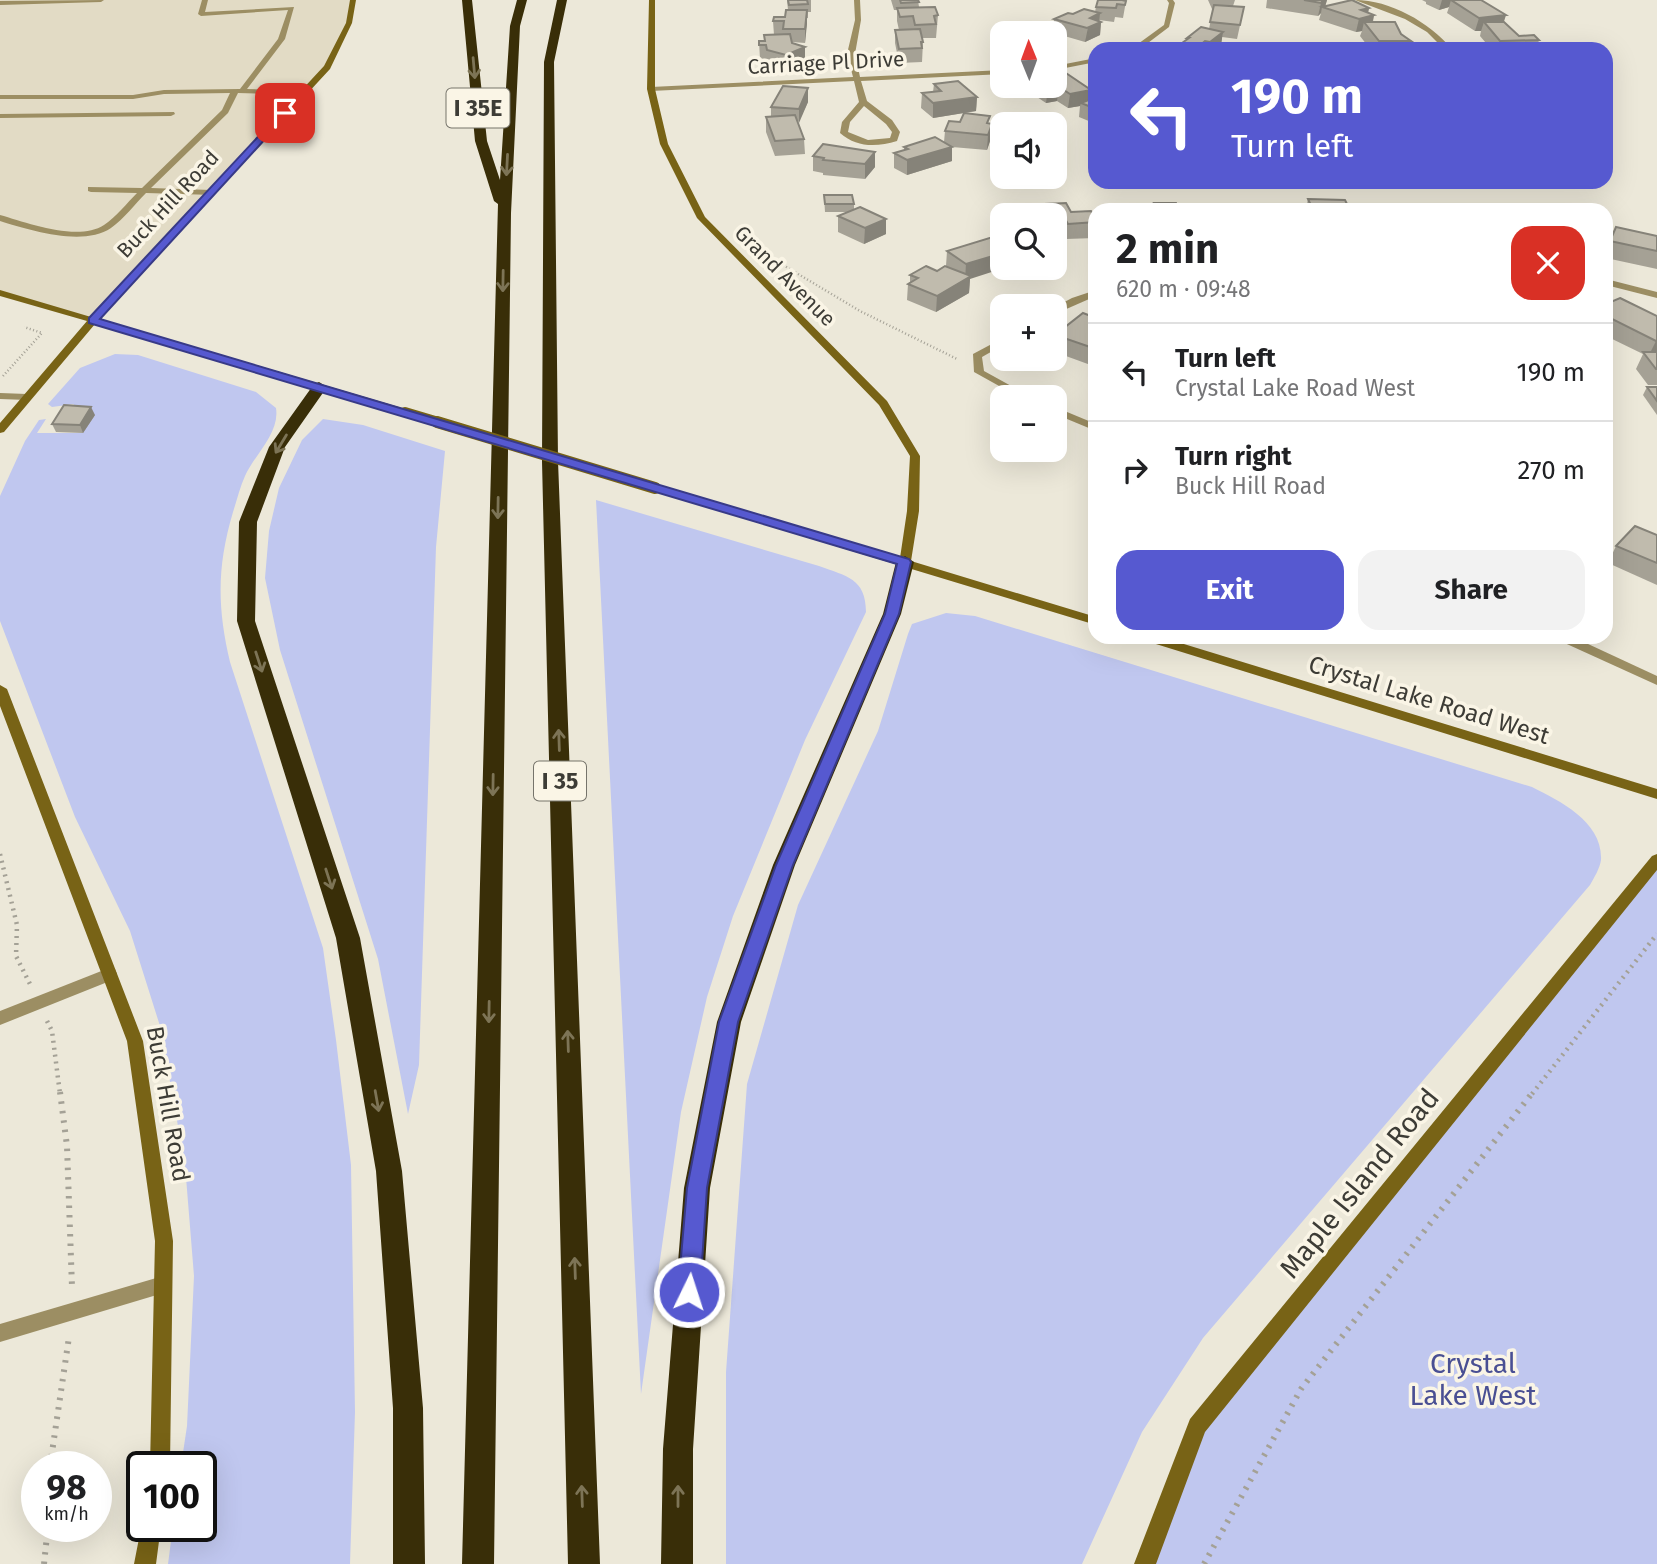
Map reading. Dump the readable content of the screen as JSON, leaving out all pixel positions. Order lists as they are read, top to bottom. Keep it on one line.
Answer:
{"streets":{"highway":["I 35E","I 35"],"street":["Carriage Pl Drive","Buck Hill Road","Grand Avenue","Crystal Lake Road West","Maple Island Road"]},"crossings":[["Carriage Pl Drive","Grand Avenue"]],"parks":["Crystal Lake West"],"north":"top","page":{"map_buttons":["+","−"],"turn":["190 m","Turn left"],"heading":["2 min","620 m · 09:48"],"list":[{"name":"Turn left","note":"Crystal Lake Road West","value":"190 m"},{"name":"Turn right","note":"Buck Hill Road","value":"270 m"}],"buttons":["Exit","Share"],"speed":"98 km/h","limit":"100"}}
